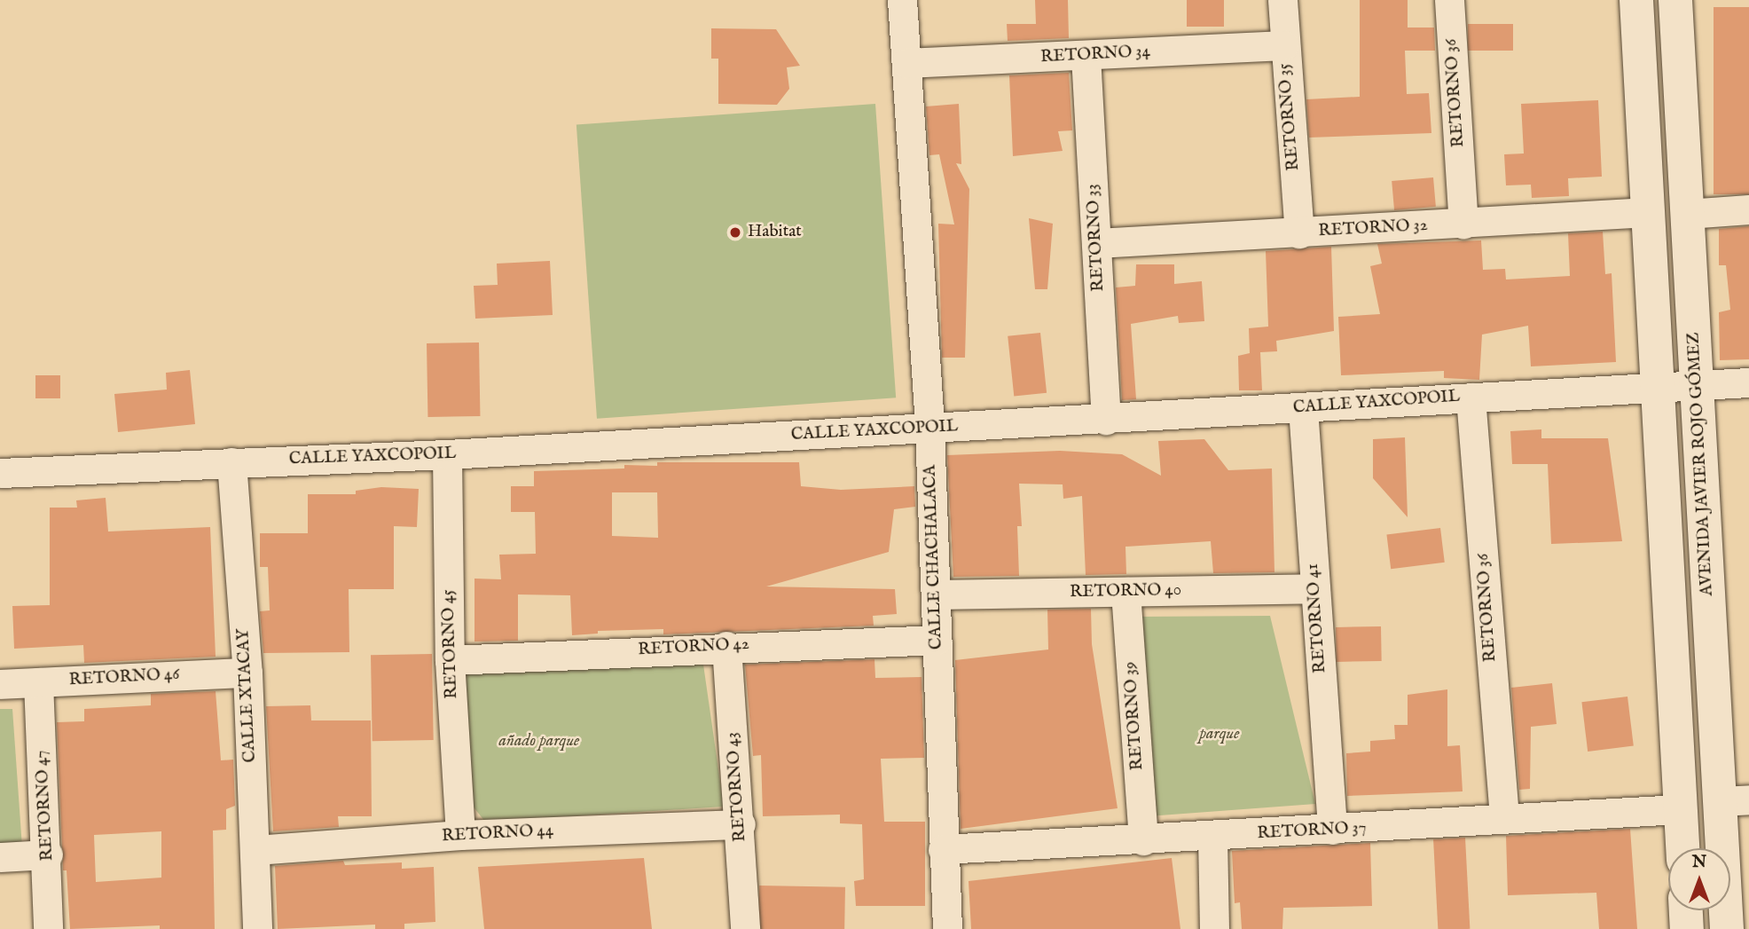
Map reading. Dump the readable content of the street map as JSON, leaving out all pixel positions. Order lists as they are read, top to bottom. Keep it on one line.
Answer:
{"streets":{"main road":["AVENIDA JAVIER ROJO GÓMEZ"],"street":["RETORNO 34","RETORNO 36","RETORNO 35","RETORNO 32","RETORNO 33","CALLE YAXCOPOIL","CALLE CHACHALACA","RETORNO 40","RETORNO 41","RETORNO 45","RETORNO 42","RETORNO 46","CALLE XTACAY","RETORNO 39","RETORNO 43","RETORNO 47","RETORNO 37","RETORNO 44"]},"crossings":[["RETORNO 34","RETORNO 35"],["RETORNO 34","RETORNO 33"],["RETORNO 34","CALLE CHACHALACA"],["RETORNO 36","RETORNO 32"],["RETORNO 36","CALLE YAXCOPOIL"],["RETORNO 36","RETORNO 37"],["RETORNO 35","RETORNO 32"],["RETORNO 32","RETORNO 33"],["RETORNO 33","CALLE YAXCOPOIL"],["CALLE YAXCOPOIL","AVENIDA JAVIER ROJO GÓMEZ"],["CALLE YAXCOPOIL","CALLE CHACHALACA"],["CALLE YAXCOPOIL","RETORNO 41"],["CALLE YAXCOPOIL","RETORNO 45"],["CALLE YAXCOPOIL","CALLE XTACAY"],["CALLE CHACHALACA","RETORNO 40"],["CALLE CHACHALACA","RETORNO 42"],["CALLE CHACHALACA","RETORNO 37"],["RETORNO 40","RETORNO 41"],["RETORNO 40","RETORNO 39"],["RETORNO 41","RETORNO 37"],["RETORNO 45","RETORNO 42"],["RETORNO 45","RETORNO 44"],["RETORNO 42","RETORNO 43"],["RETORNO 46","CALLE XTACAY"],["RETORNO 46","RETORNO 47"],["CALLE XTACAY","RETORNO 44"],["RETORNO 39","RETORNO 37"],["RETORNO 43","RETORNO 44"]],"parks":["parque","añado parque"],"places":["Habitat"],"north":"top"}
